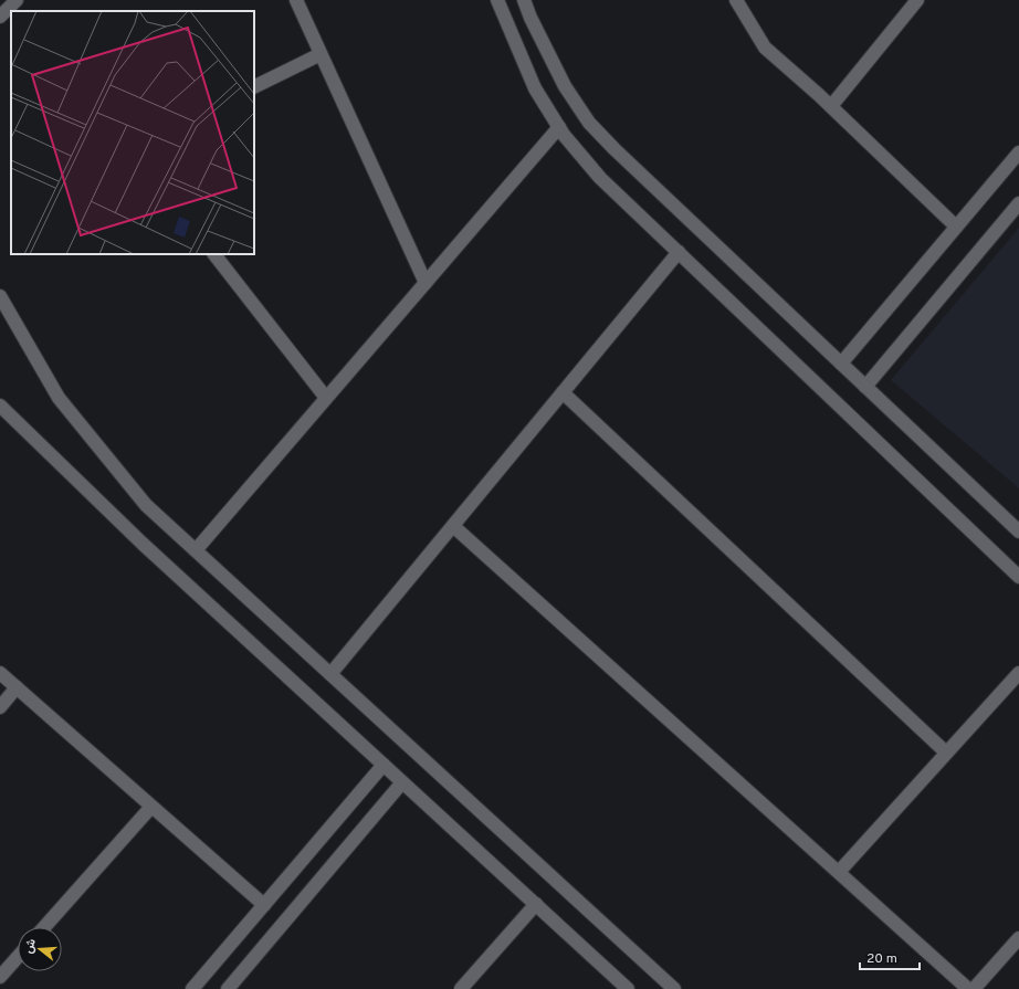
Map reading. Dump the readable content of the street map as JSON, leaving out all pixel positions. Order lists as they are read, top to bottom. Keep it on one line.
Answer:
{"scale_bar":"20 m","north":"left"}
